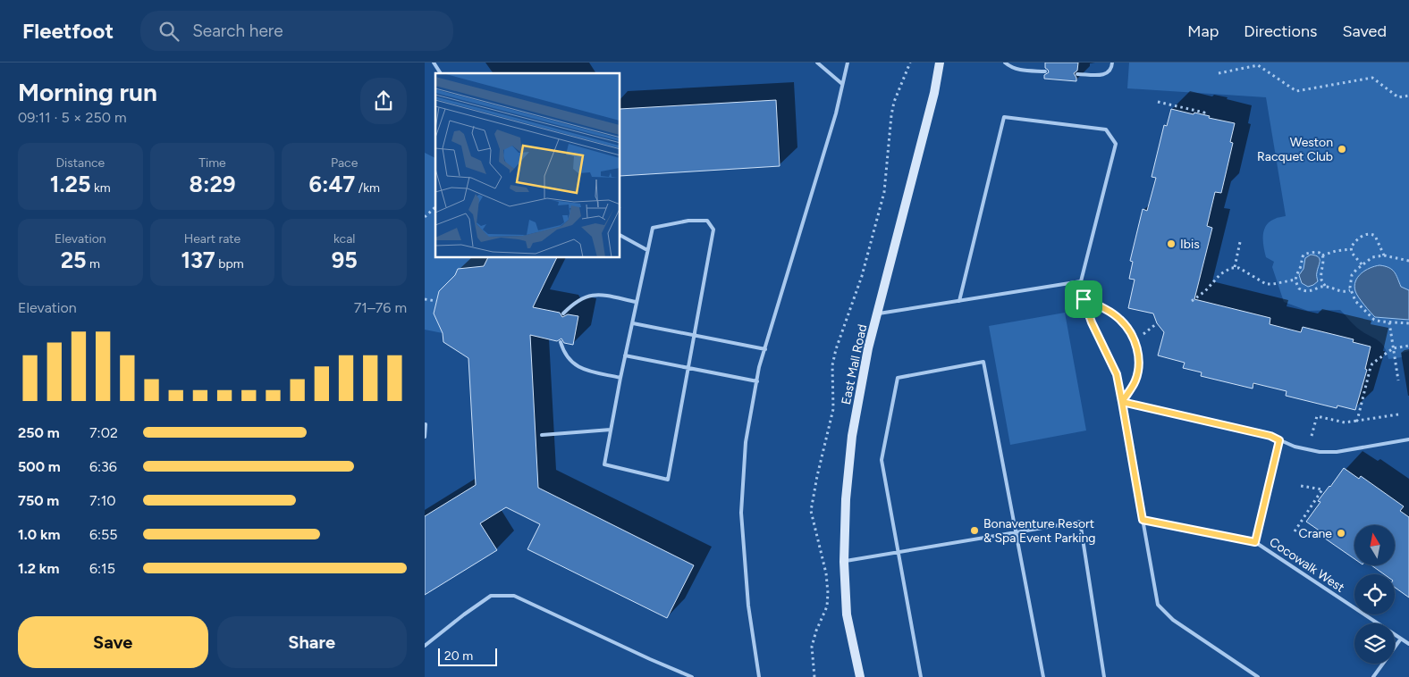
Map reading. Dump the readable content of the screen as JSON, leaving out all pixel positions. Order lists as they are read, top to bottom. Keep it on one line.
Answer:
{"streets":{"street":["East Mall Road"],"lane":["Cocowalk West"]},"places":["Weston Racquet Club","Ibis","Bonaventure Resort & Spa Event Parking","Crane"],"scale_bar":"20 m","north":"top","page":{"header":"Fleetfoot","search":"Search here","nav":["Map","Directions","Saved"],"heading":["Morning run","09:11 · 5 × 250 m"],"stats":[["Distance","1.25 km"],["Time","8:29"],["Pace","6:47 /km"],["Elevation","25 m"],["Heart rate","137 bpm"],["kcal","95"]],"chart":["Elevation","71–76 m"],"list":[{"name":"250 m","note":"7:02"},{"name":"500 m","note":"6:36"},{"name":"750 m","note":"7:10"},{"name":"1.0 km","note":"6:55"},{"name":"1.2 km","note":"6:15"}],"buttons":["Save","Share"],"scale":"20 m"}}
